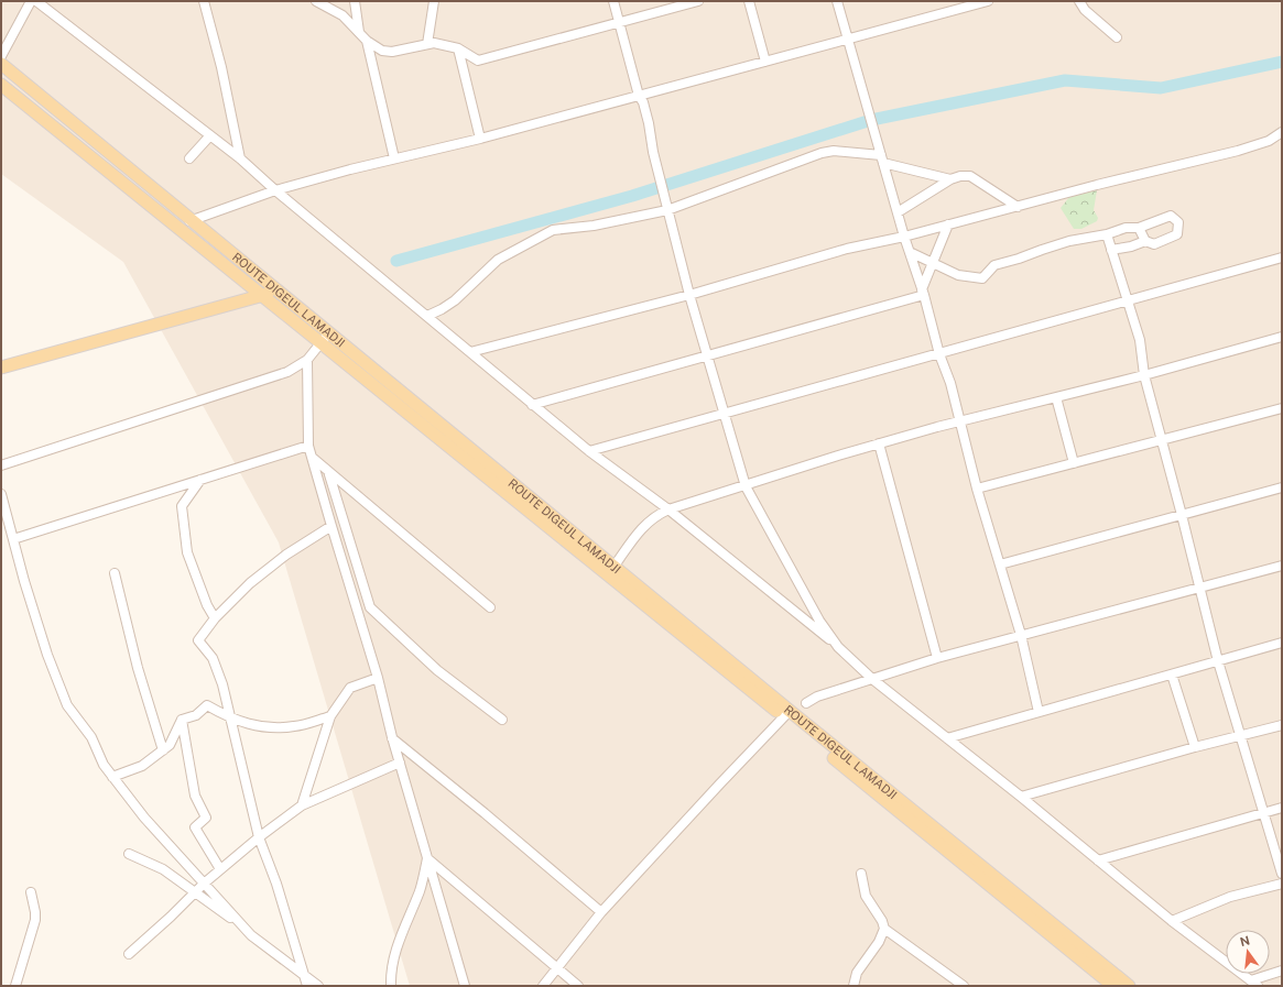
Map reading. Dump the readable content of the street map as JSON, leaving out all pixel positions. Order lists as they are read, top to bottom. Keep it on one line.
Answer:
{"streets":{"main road":["ROUTE DIGEUL LAMADJI"]},"north":"top"}
